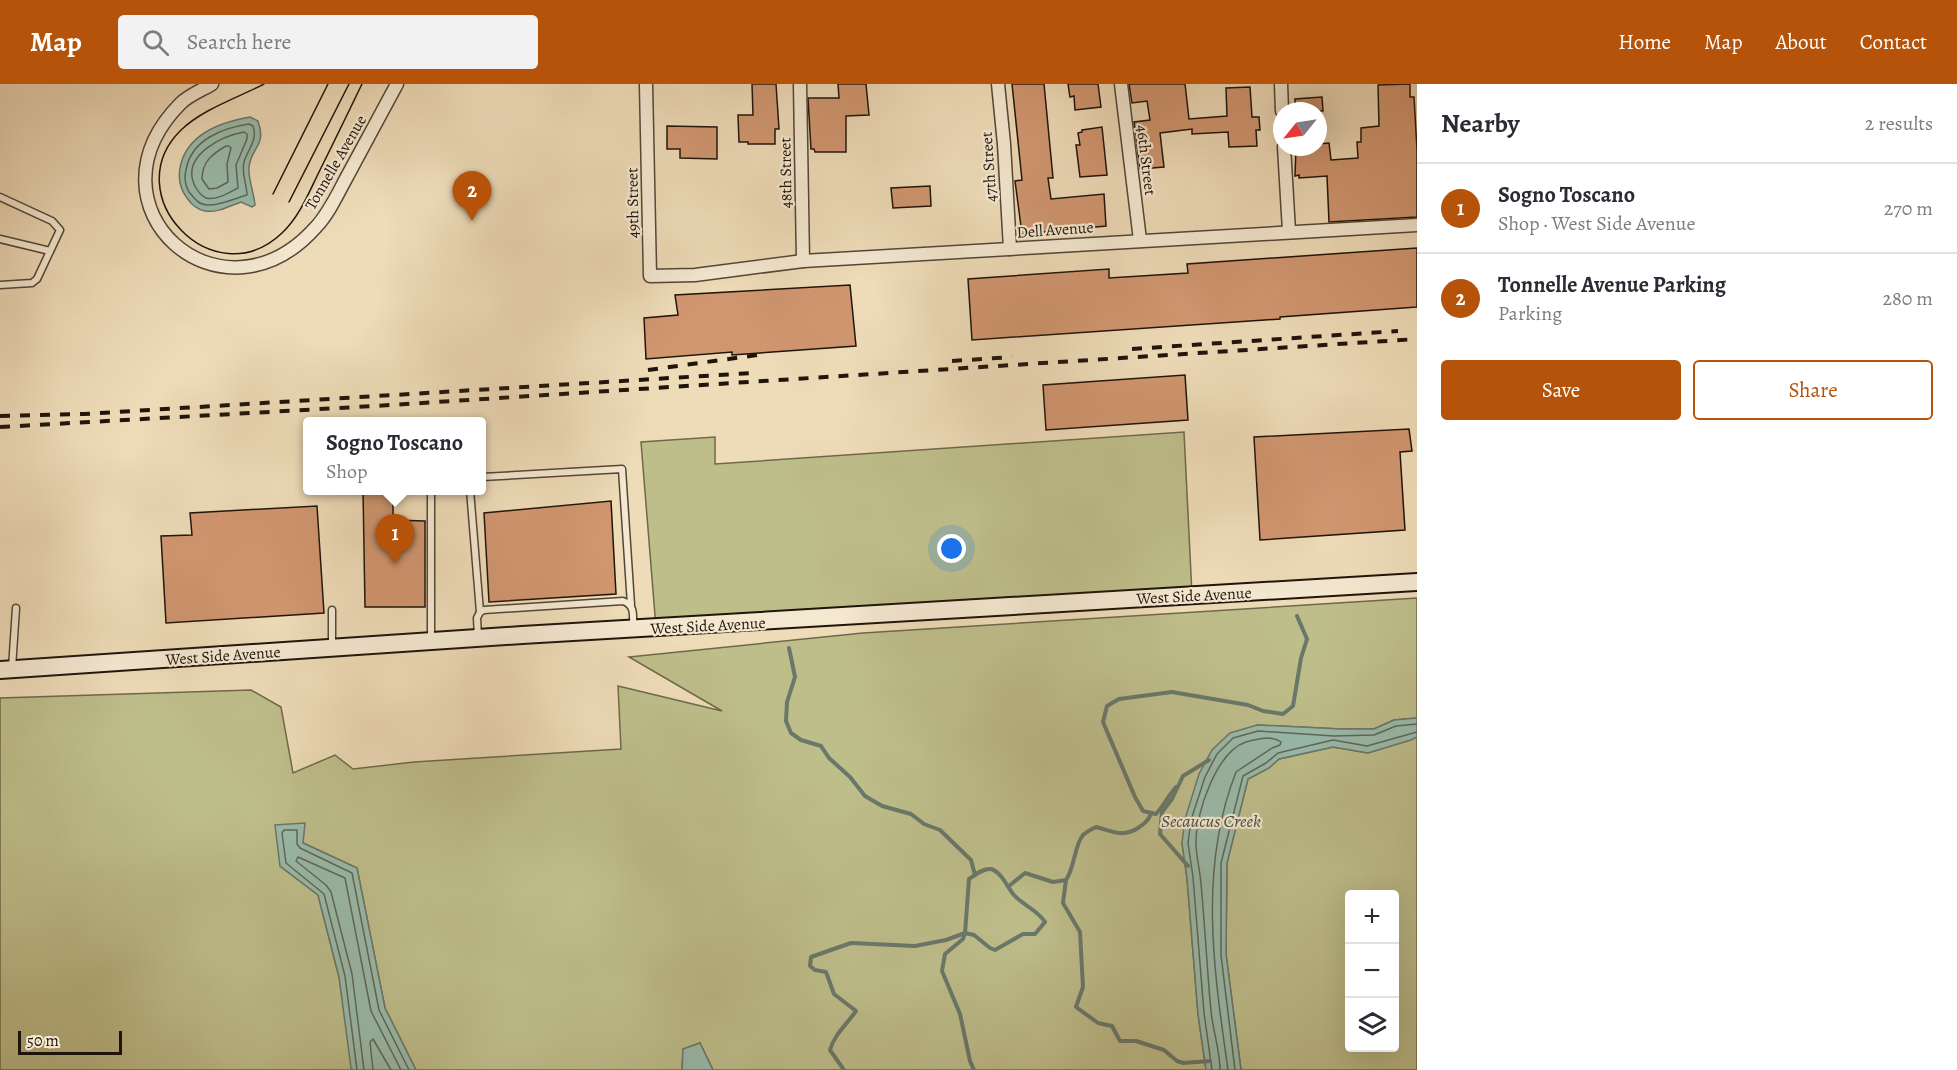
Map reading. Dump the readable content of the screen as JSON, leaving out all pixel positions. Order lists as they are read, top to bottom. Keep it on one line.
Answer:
{"streets":{"street":["46th Street","Tonnelle Avenue","47th Street","48th Street","49th Street","Dell Avenue","West Side Avenue"]},"crossings":[["46th Street","Dell Avenue"],["47th Street","Dell Avenue"],["48th Street","Dell Avenue"],["49th Street","Dell Avenue"]],"water":["Secaucus Creek"],"scale_bar":"50 m","north":"bottom left","page":{"header":"Map","search":"Search here","nav":["Home","Map","About","Contact"],"heading":["Nearby","2 results"],"list":[{"mark":"1","name":"Sogno Toscano","note":"Shop · West Side Avenue","value":"270 m"},{"mark":"2","name":"Tonnelle Avenue Parking","note":"Parking","value":"280 m"}],"pins":["2","1"],"buttons":["Save","Share"],"popup":["Sogno Toscano","Shop"],"map_buttons":["+","−"],"scale":"50 m"}}
